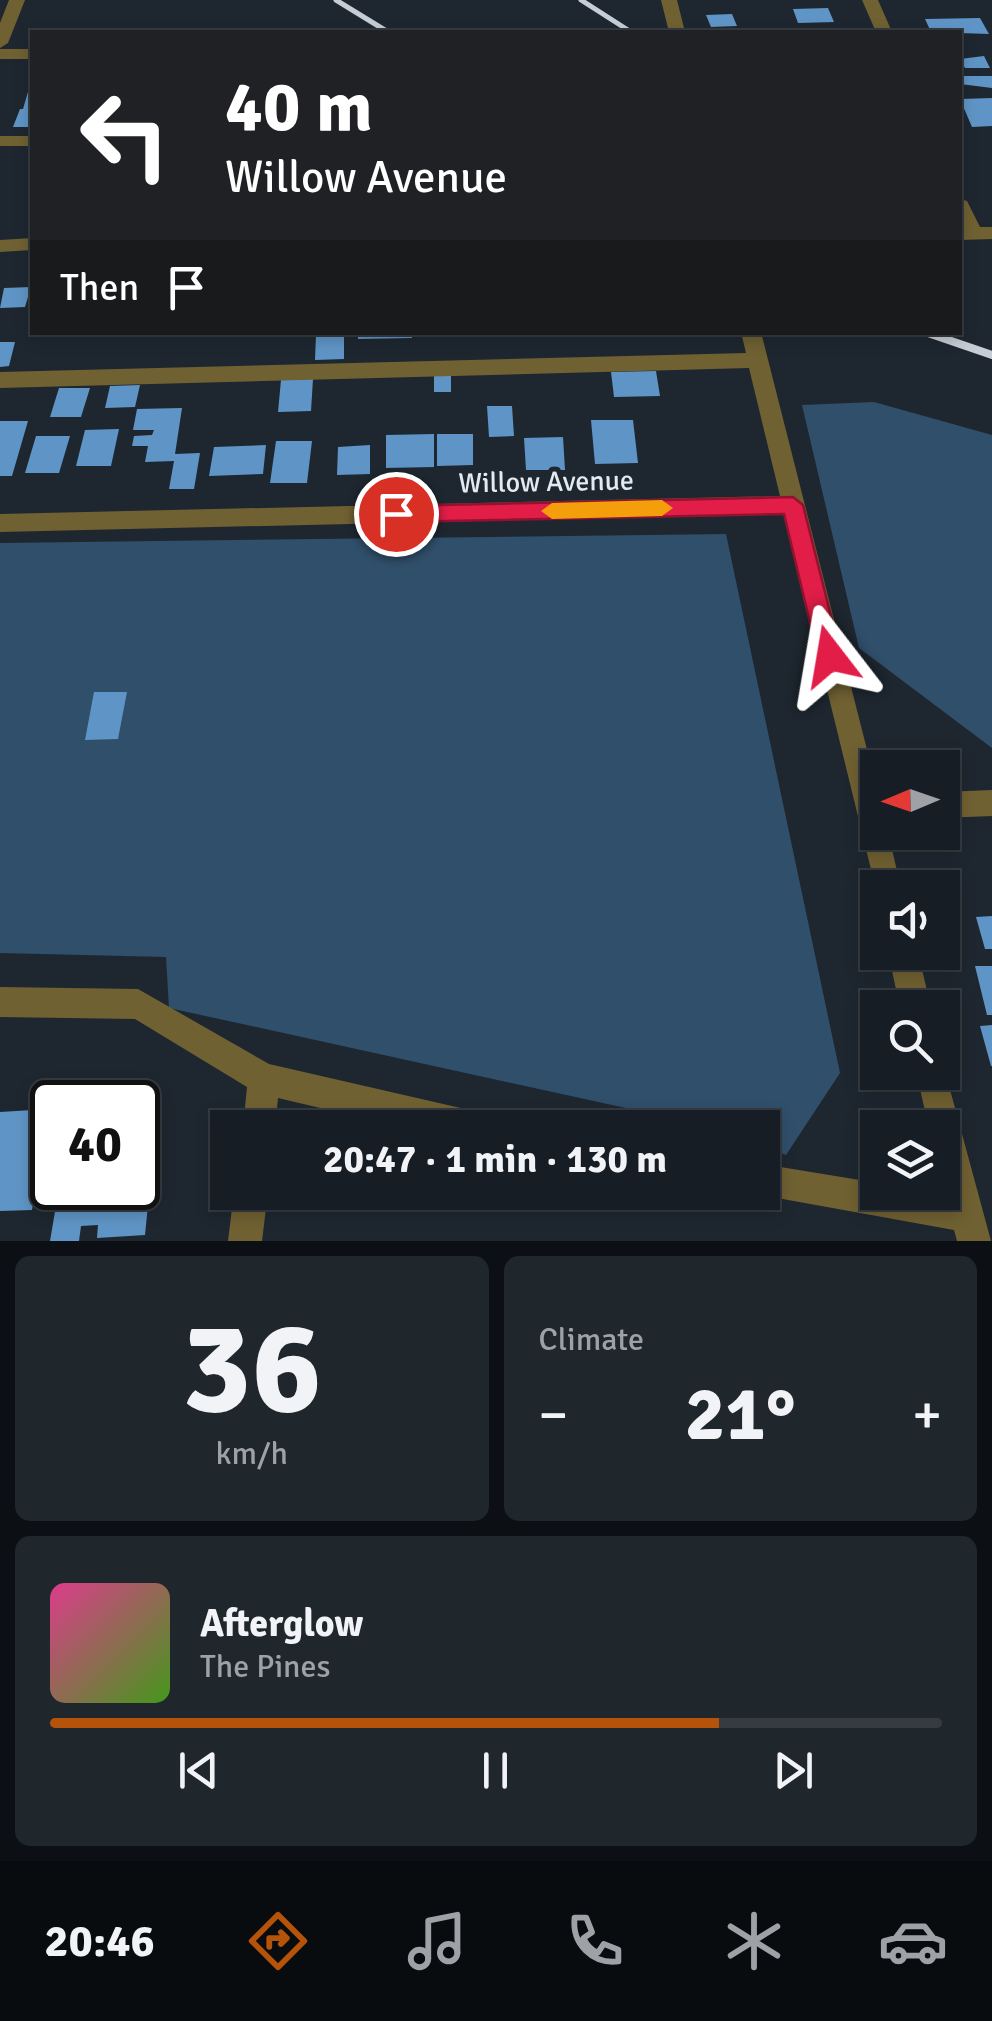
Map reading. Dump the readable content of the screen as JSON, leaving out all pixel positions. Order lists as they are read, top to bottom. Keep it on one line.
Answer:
{"streets":{"street":["Willow Avenue"]},"north":"left","page":{"turn":["40 m","Willow Avenue"],"then":"Then","limit":"40","trip":"20:47 · 1 min · 130 m","tile":[["36","km/h"],"Climate"],"heat":["−","21°","+"],"song":["Afterglow","The Pines"],"tabs":"20:46"}}
